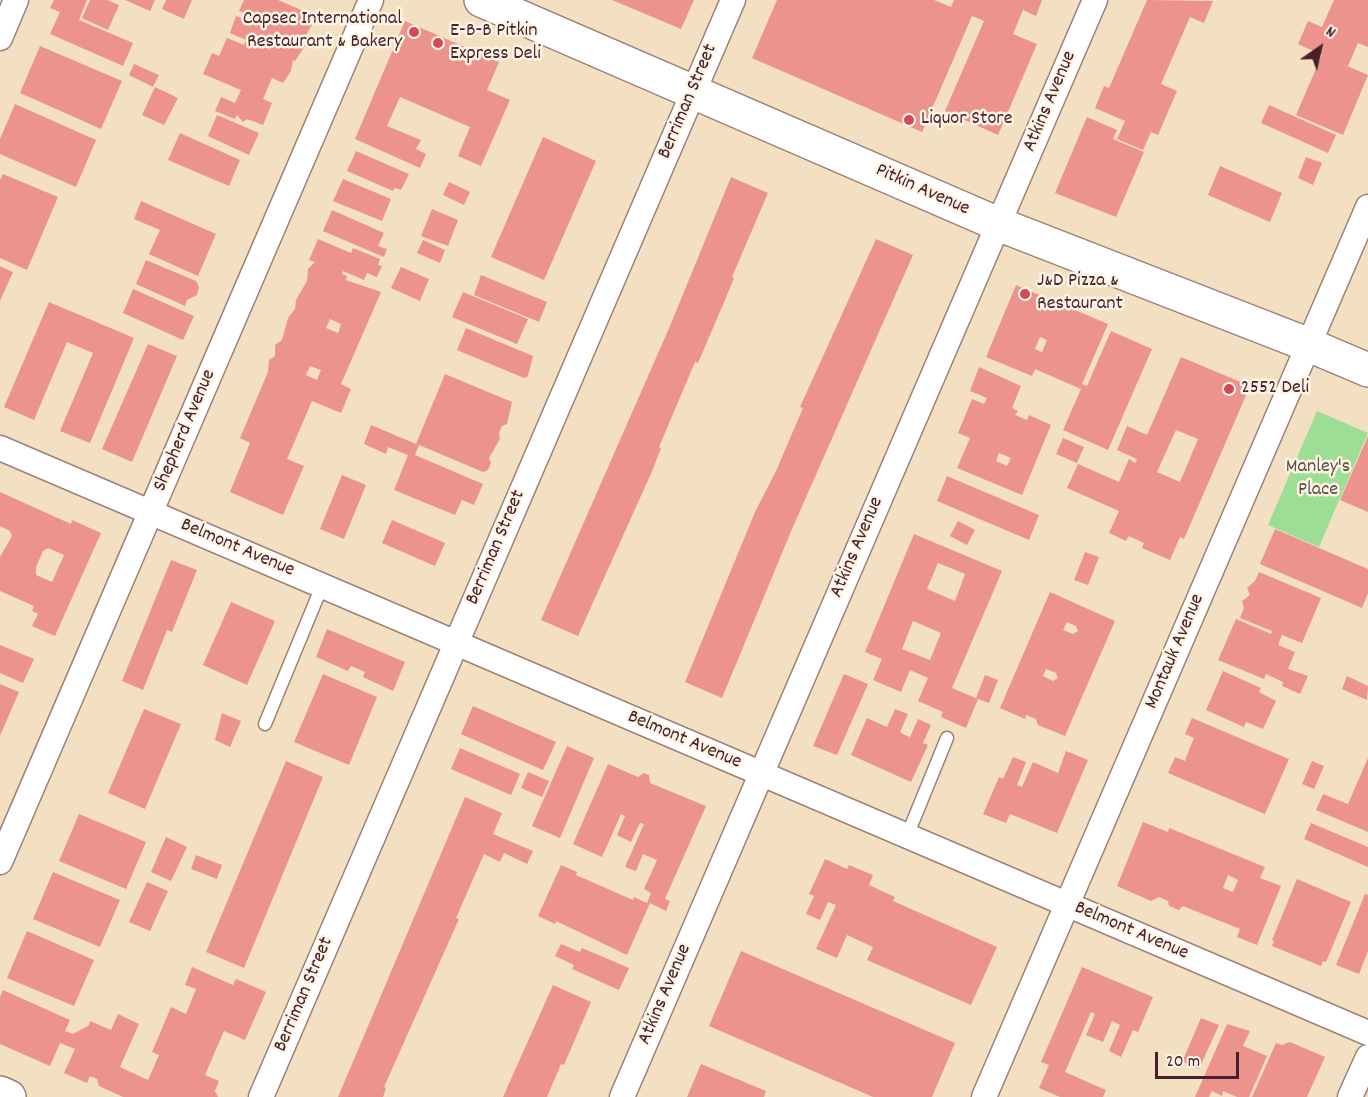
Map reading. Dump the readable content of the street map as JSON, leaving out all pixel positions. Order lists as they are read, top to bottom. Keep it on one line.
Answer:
{"streets":{"street":["Berriman Street","Atkins Avenue","Pitkin Avenue","Shepherd Avenue","Belmont Avenue","Montauk Avenue"]},"crossings":[["Berriman Street","Pitkin Avenue"],["Berriman Street","Belmont Avenue"],["Atkins Avenue","Pitkin Avenue"],["Atkins Avenue","Belmont Avenue"],["Pitkin Avenue","Montauk Avenue"],["Shepherd Avenue","Belmont Avenue"],["Belmont Avenue","Montauk Avenue"]],"parks":["Manley's Place"],"places":["Capsec International Restaurant & Bakery","E-B-B Pitkin Express Deli","Liquor Store","J&D Pizza & Restaurant","2552 Deli"],"scale_bar":"20 m","north":"top right"}
